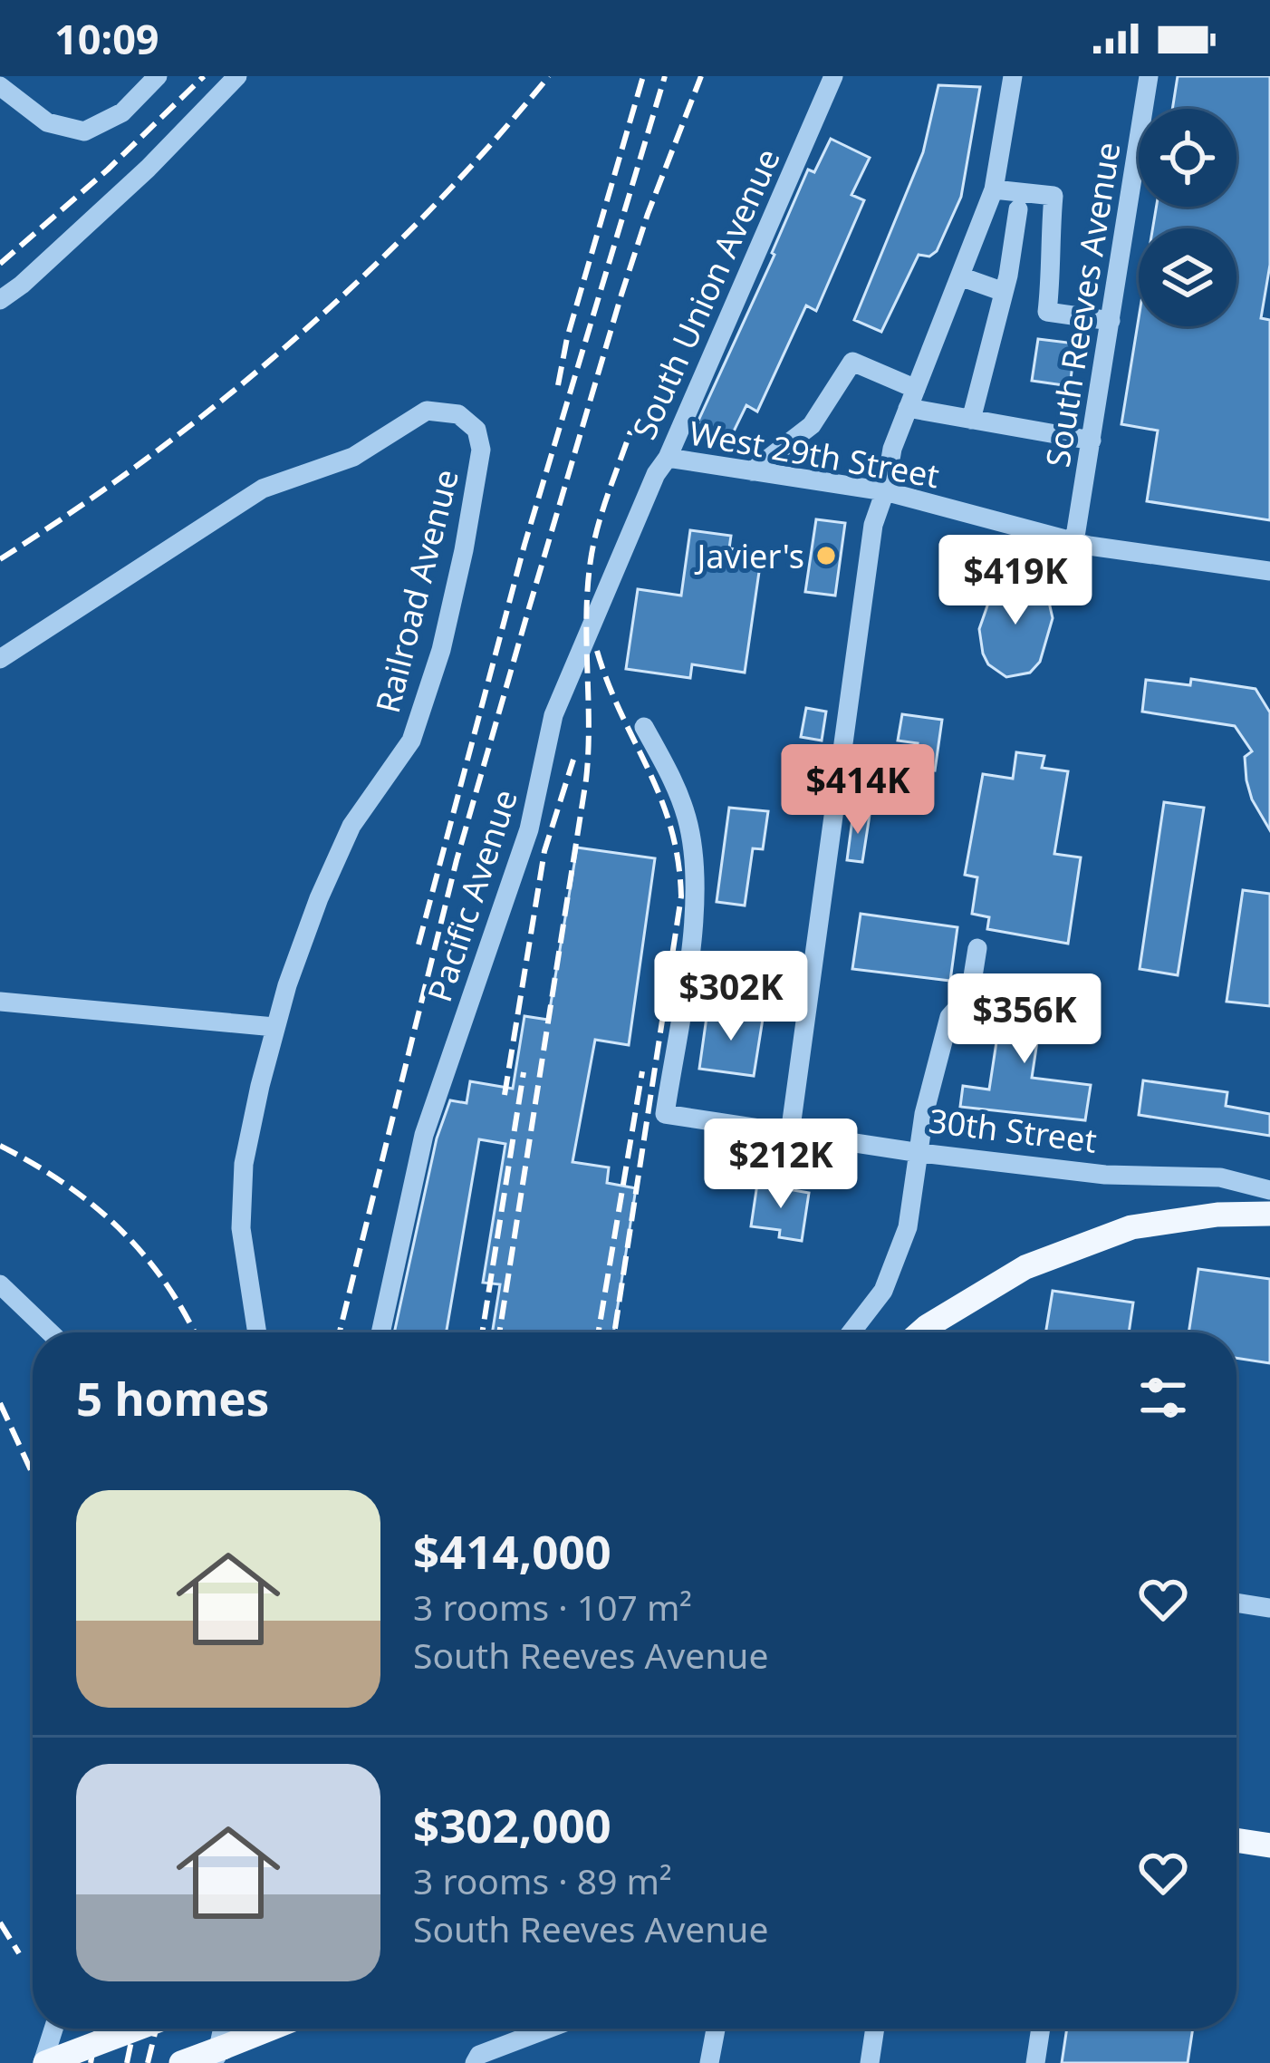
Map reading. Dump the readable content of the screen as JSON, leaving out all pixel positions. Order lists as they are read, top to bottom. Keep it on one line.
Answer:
{"streets":{"street":["South Union Avenue","South Reeves Avenue","West 29th Street","Railroad Avenue","Pacific Avenue","30th Street"]},"crossings":[["South Union Avenue","West 29th Street"],["South Union Avenue","Pacific Avenue"],["South Reeves Avenue","West 29th Street"],["West 29th Street","Pacific Avenue"]],"places":["Javier's"],"page":{"status":"10:09","price":["$419K","$414K","$302K","$356K","$212K"],"heading":"5 homes","list":[{"name":"$414,000","note":"3 rooms · 107 m² · South Reeves Avenue"},{"name":"$302,000","note":"3 rooms · 89 m² · South Reeves Avenue"}]}}
